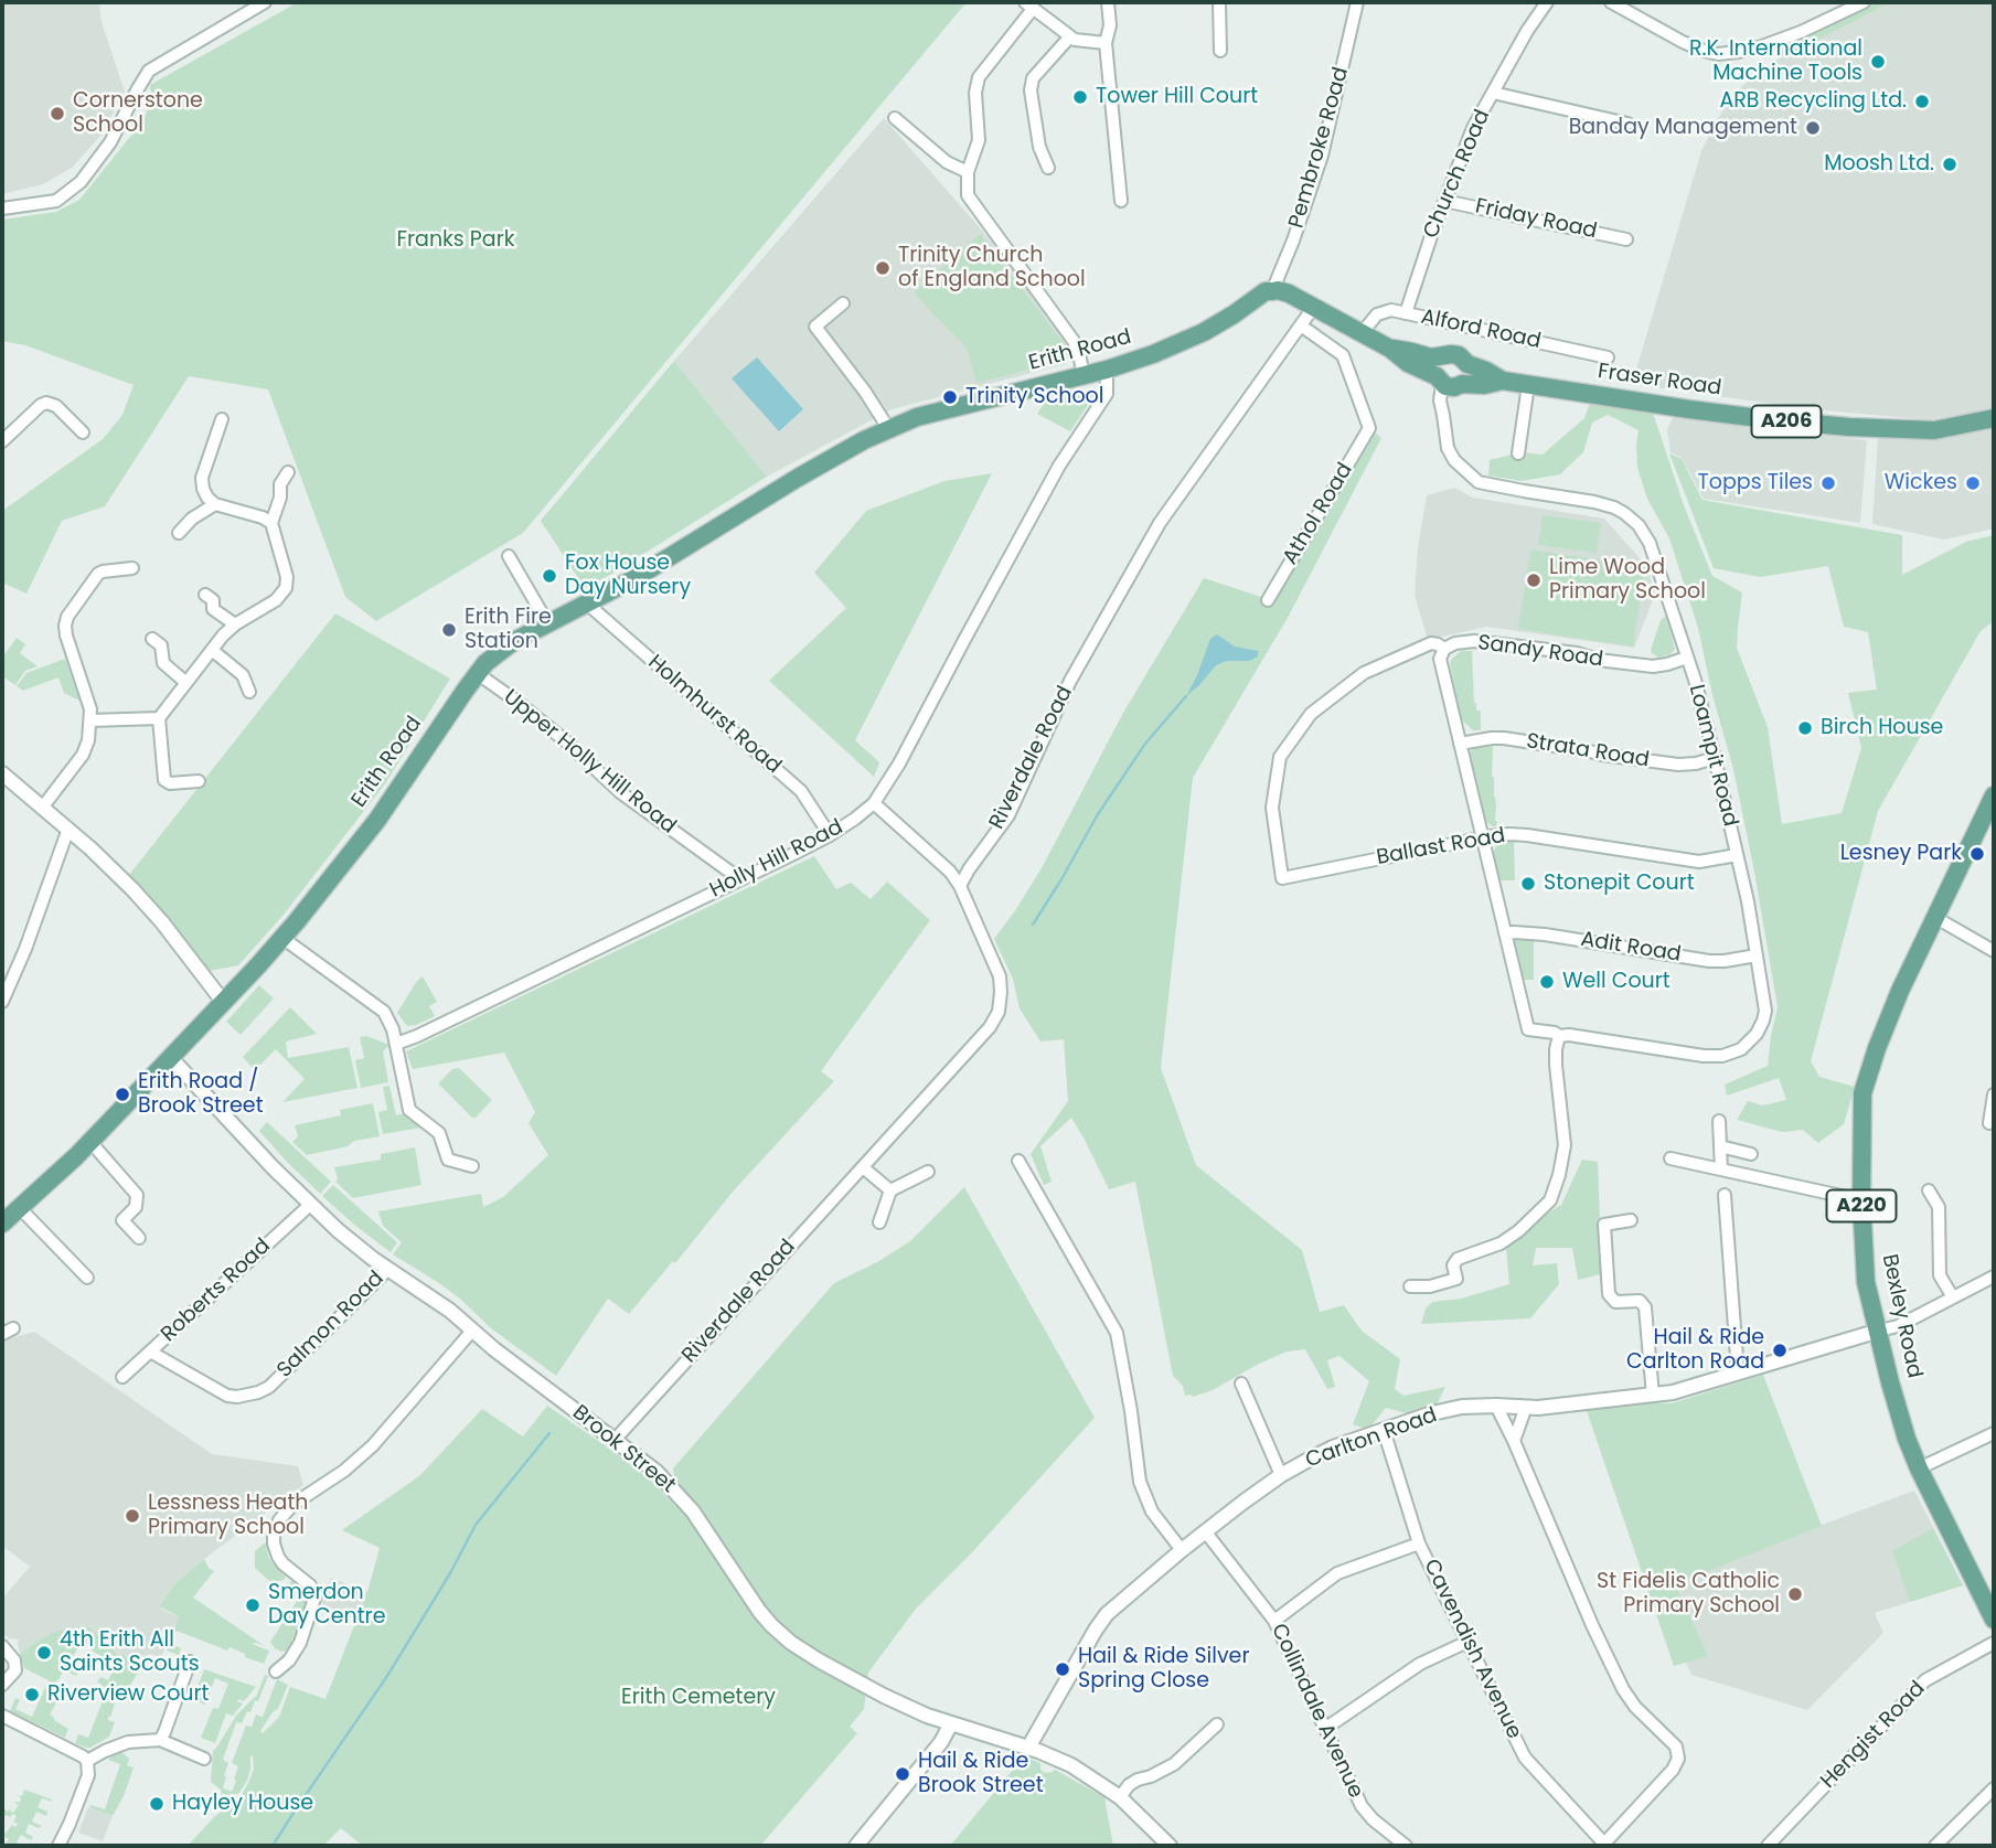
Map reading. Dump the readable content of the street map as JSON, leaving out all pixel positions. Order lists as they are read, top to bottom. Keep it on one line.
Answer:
{"streets":{"main road":["Erith Road","Fraser Road","A206","A220","Bexley Road"],"street":["Pembroke Road","Church Road","Friday Road","Alford Road","Athol Road","Sandy Road","Holmhurst Road","Strata Road","Loampit Road","Riverdale Road","Upper Holly Hill Road","Ballast Road","Holly Hill Road","Adit Road","Roberts Road","Salmon Road","Carlton Road","Brook Street","Cavendish Avenue","Collindale Avenue","Hengist Road"]},"crossings":[["Pembroke Road","Erith Road"],["Pembroke Road","Fraser Road"],["Church Road","Friday Road"],["Church Road","Alford Road"],["Alford Road","Fraser Road"],["Erith Road","Fraser Road"],["Erith Road","Holmhurst Road"],["Erith Road","Upper Holly Hill Road"],["Erith Road","Holly Hill Road"],["Erith Road","Brook Street"],["Fraser Road","Loampit Road"],["Fraser Road","Riverdale Road"],["Athol Road","Riverdale Road"],["Sandy Road","Loampit Road"],["Sandy Road","Ballast Road"],["Holmhurst Road","Holly Hill Road"],["Strata Road","Loampit Road"],["Loampit Road","Ballast Road"],["Loampit Road","Adit Road"],["Riverdale Road","Brook Street"],["Upper Holly Hill Road","Holly Hill Road"],["Roberts Road","Salmon Road"],["Roberts Road","Brook Street"],["Bexley Road","Carlton Road"],["Salmon Road","Brook Street"],["Carlton Road","Brook Street"],["Carlton Road","Cavendish Avenue"],["Carlton Road","Collindale Avenue"]],"parks":["Franks Park","Erith Cemetery"],"places":["R.K. International Machine Tools","Tower Hill Court","ARB Recycling Ltd.","Cornerstone School","Banday Management","Moosh Ltd.","Trinity Church of England School","Trinity School","Topps Tiles","Wickes","Fox House Day Nursery","Lime Wood Primary School","Erith Fire Station","Birch House","Lesney Park","Stonepit Court","Well Court","Erith Road / Brook Street","Hail & Ride Carlton Road","Lessness Heath Primary School","St Fidelis Catholic Primary School","Smerdon Day Centre","4th Erith All Saints Scouts","Hail & Ride Silver Spring Close","Riverview Court","Hail & Ride Brook Street","Hayley House"]}
